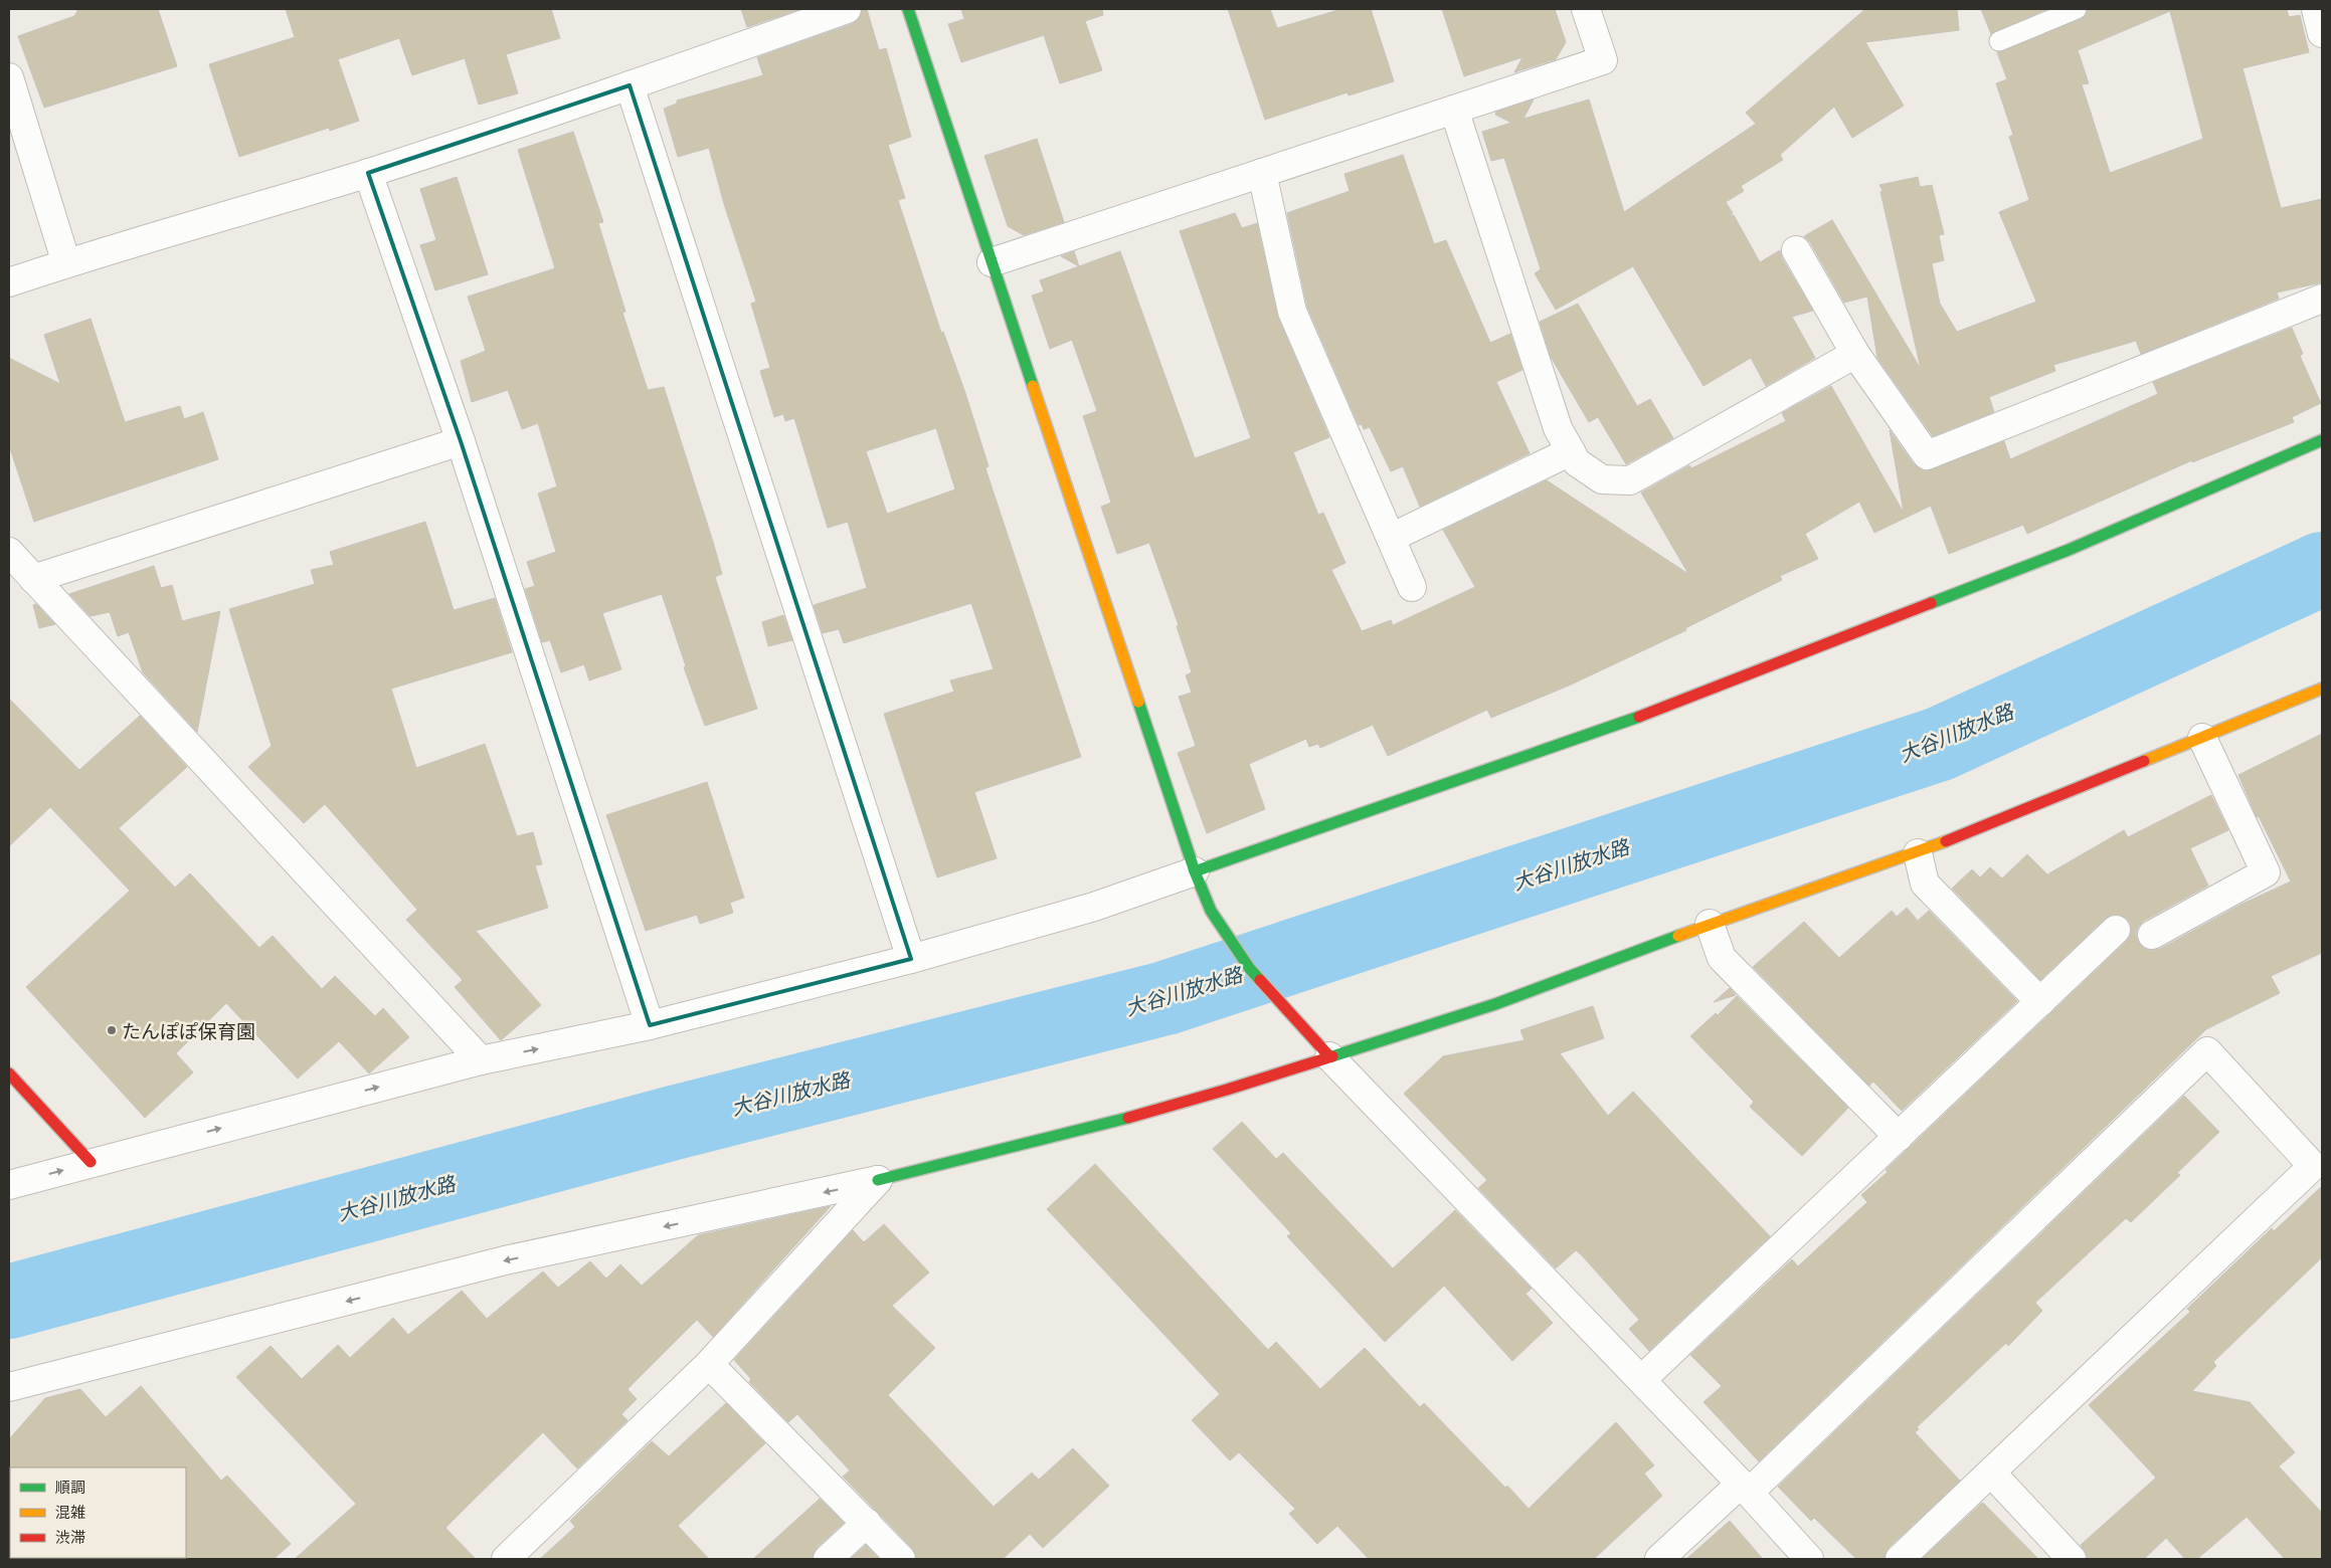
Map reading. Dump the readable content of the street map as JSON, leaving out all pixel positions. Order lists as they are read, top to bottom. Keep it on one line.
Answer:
{"water":["大谷川放水路"],"places":["たんぽぽ保育園"],"legend":["順調","混雑","渋滞"]}
